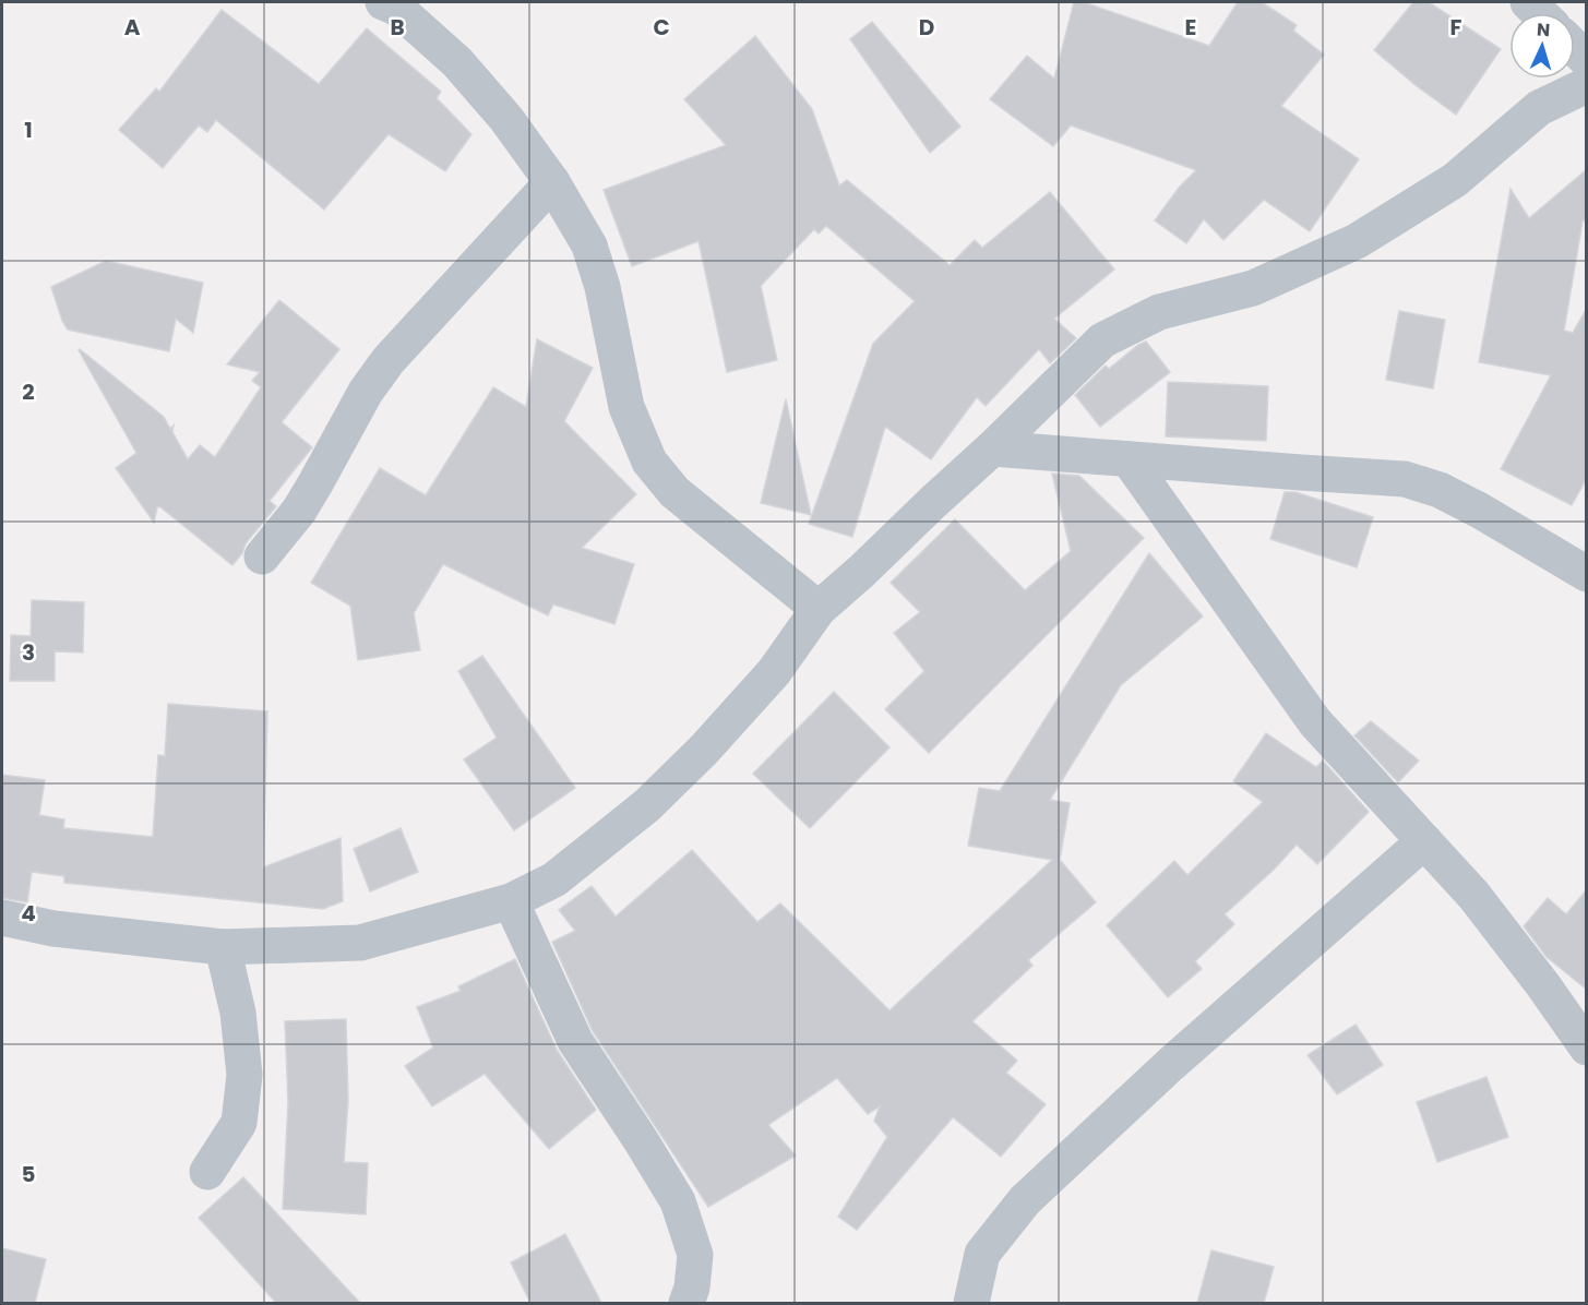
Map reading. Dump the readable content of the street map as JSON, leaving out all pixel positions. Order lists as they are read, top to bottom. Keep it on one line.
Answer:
{"north":"top","grid":{"columns":["A","B","C","D","E","F"],"rows":["1","2","3","4","5"]}}
